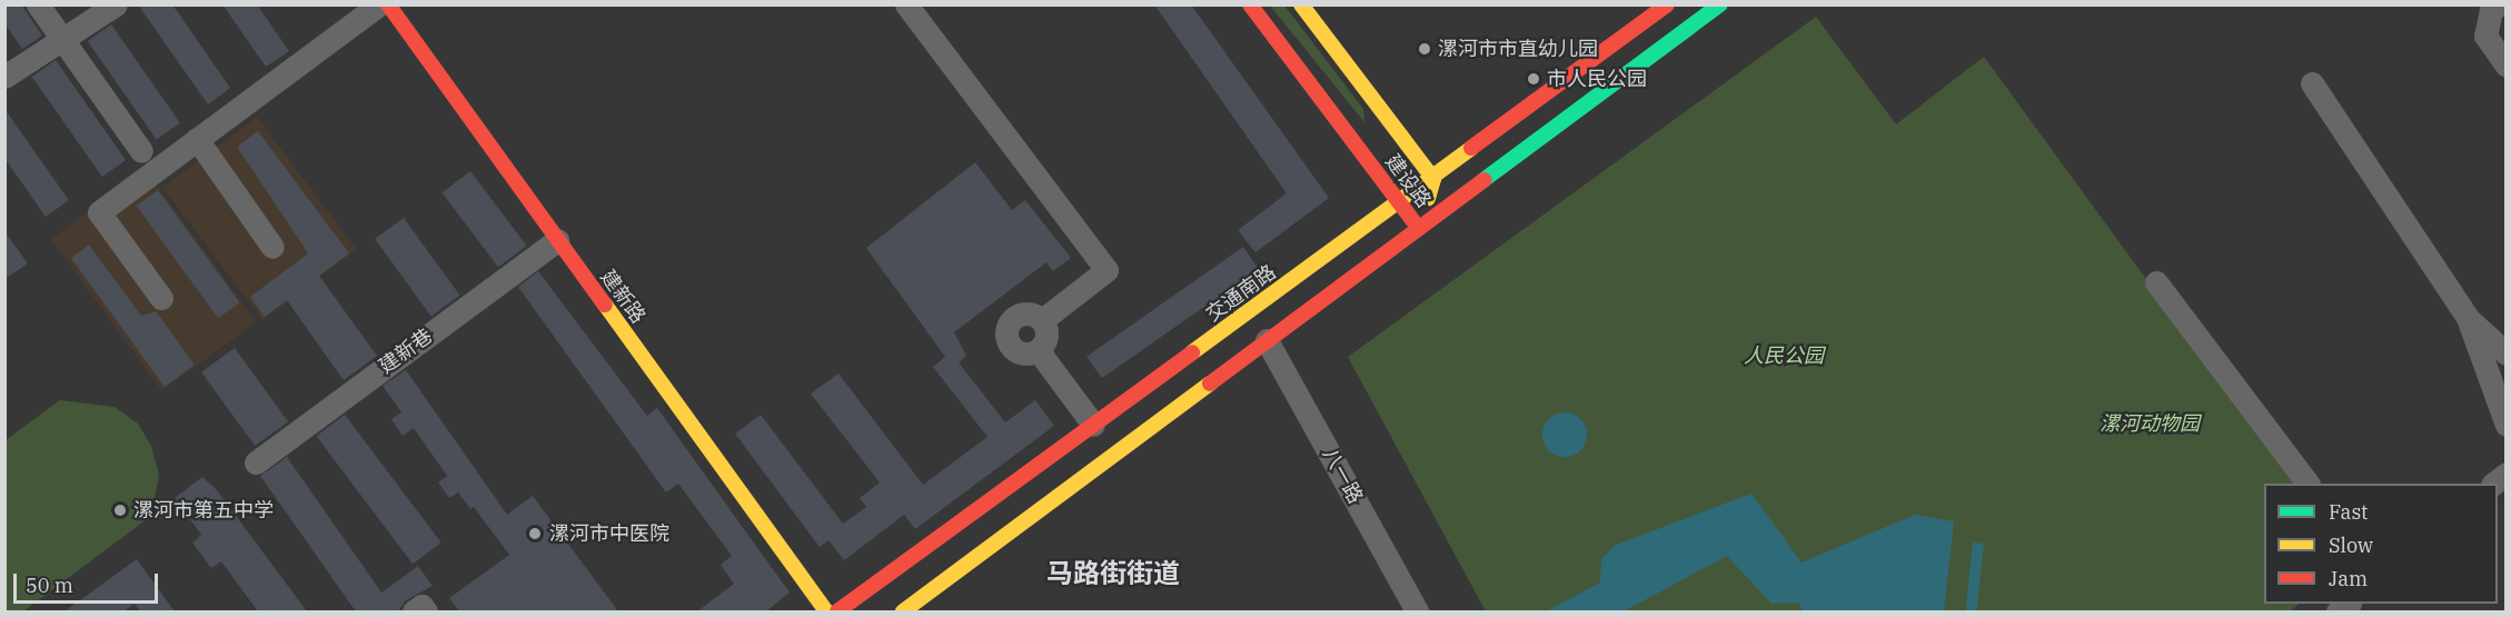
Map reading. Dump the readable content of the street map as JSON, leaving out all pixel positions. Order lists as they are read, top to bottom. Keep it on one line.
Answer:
{"streets":{"main road":["建设路","交通南路","建新路"],"street":["建新巷","八一路"]},"crossings":[["建设路","交通南路"],["建新路","建新巷"]],"districts":["马路街街道"],"parks":["人民公园","漯河动物园"],"places":["漯河市市直幼儿园","市人民公园","漯河市第五中学","漯河市中医院"],"legend":["Fast","Slow","Jam"],"scale_bar":"50 m"}
